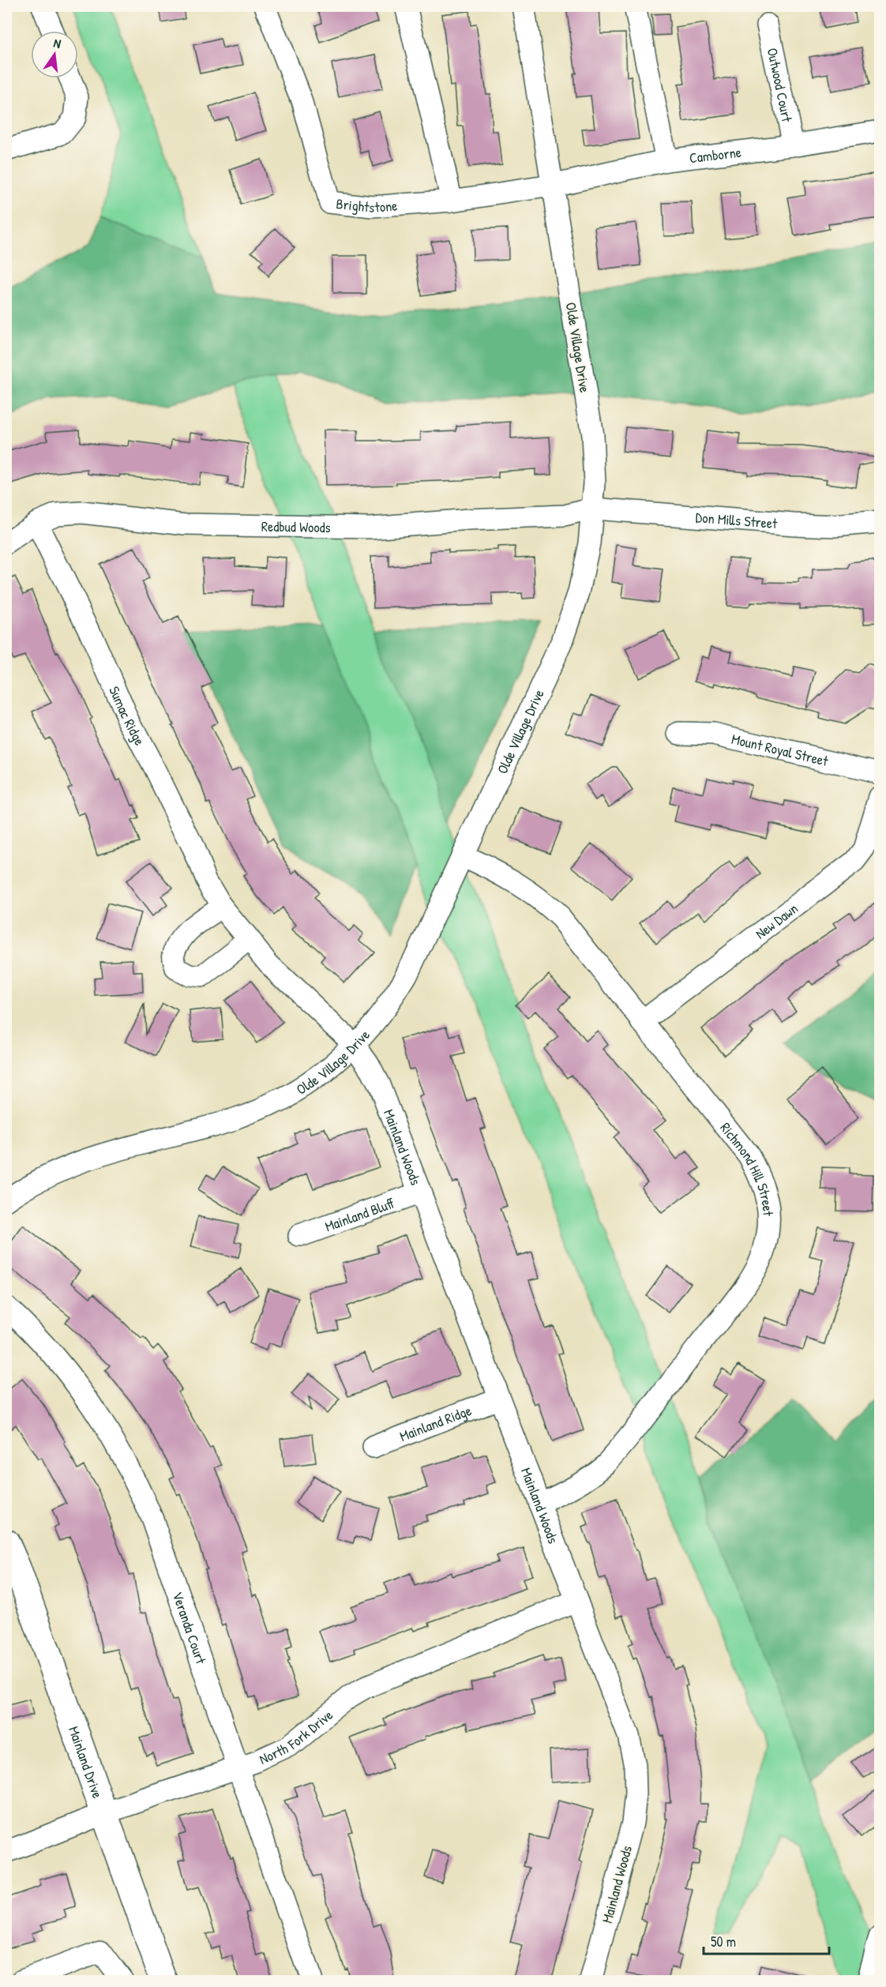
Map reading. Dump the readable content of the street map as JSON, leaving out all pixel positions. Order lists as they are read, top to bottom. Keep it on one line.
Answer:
{"streets":{"main road":["Mainland Drive"],"street":["Outwood Court","Camborne","Brightstone","Olde Village Drive","Don Mills Street","Redbud Woods","Sumac Ridge","Mount Royal Street","New Dawn","Mainland Woods","Richmond Hill Street","Mainland Bluff","Mainland Ridge","Veranda Court","North Fork Drive"]},"crossings":[["Outwood Court","Camborne"],["Camborne","Brightstone"],["Camborne","Olde Village Drive"],["Brightstone","Olde Village Drive"],["Olde Village Drive","Don Mills Street"],["Olde Village Drive","Redbud Woods"],["Olde Village Drive","Sumac Ridge"],["Olde Village Drive","Mainland Woods"],["Olde Village Drive","Richmond Hill Street"],["Don Mills Street","Redbud Woods"],["Redbud Woods","Sumac Ridge"],["Sumac Ridge","Mainland Woods"],["New Dawn","Richmond Hill Street"],["Mainland Woods","Richmond Hill Street"],["Mainland Woods","Mainland Bluff"],["Mainland Woods","Mainland Ridge"],["Mainland Woods","North Fork Drive"],["Veranda Court","North Fork Drive"],["North Fork Drive","Mainland Drive"]],"scale_bar":"50 m","north":"top"}
